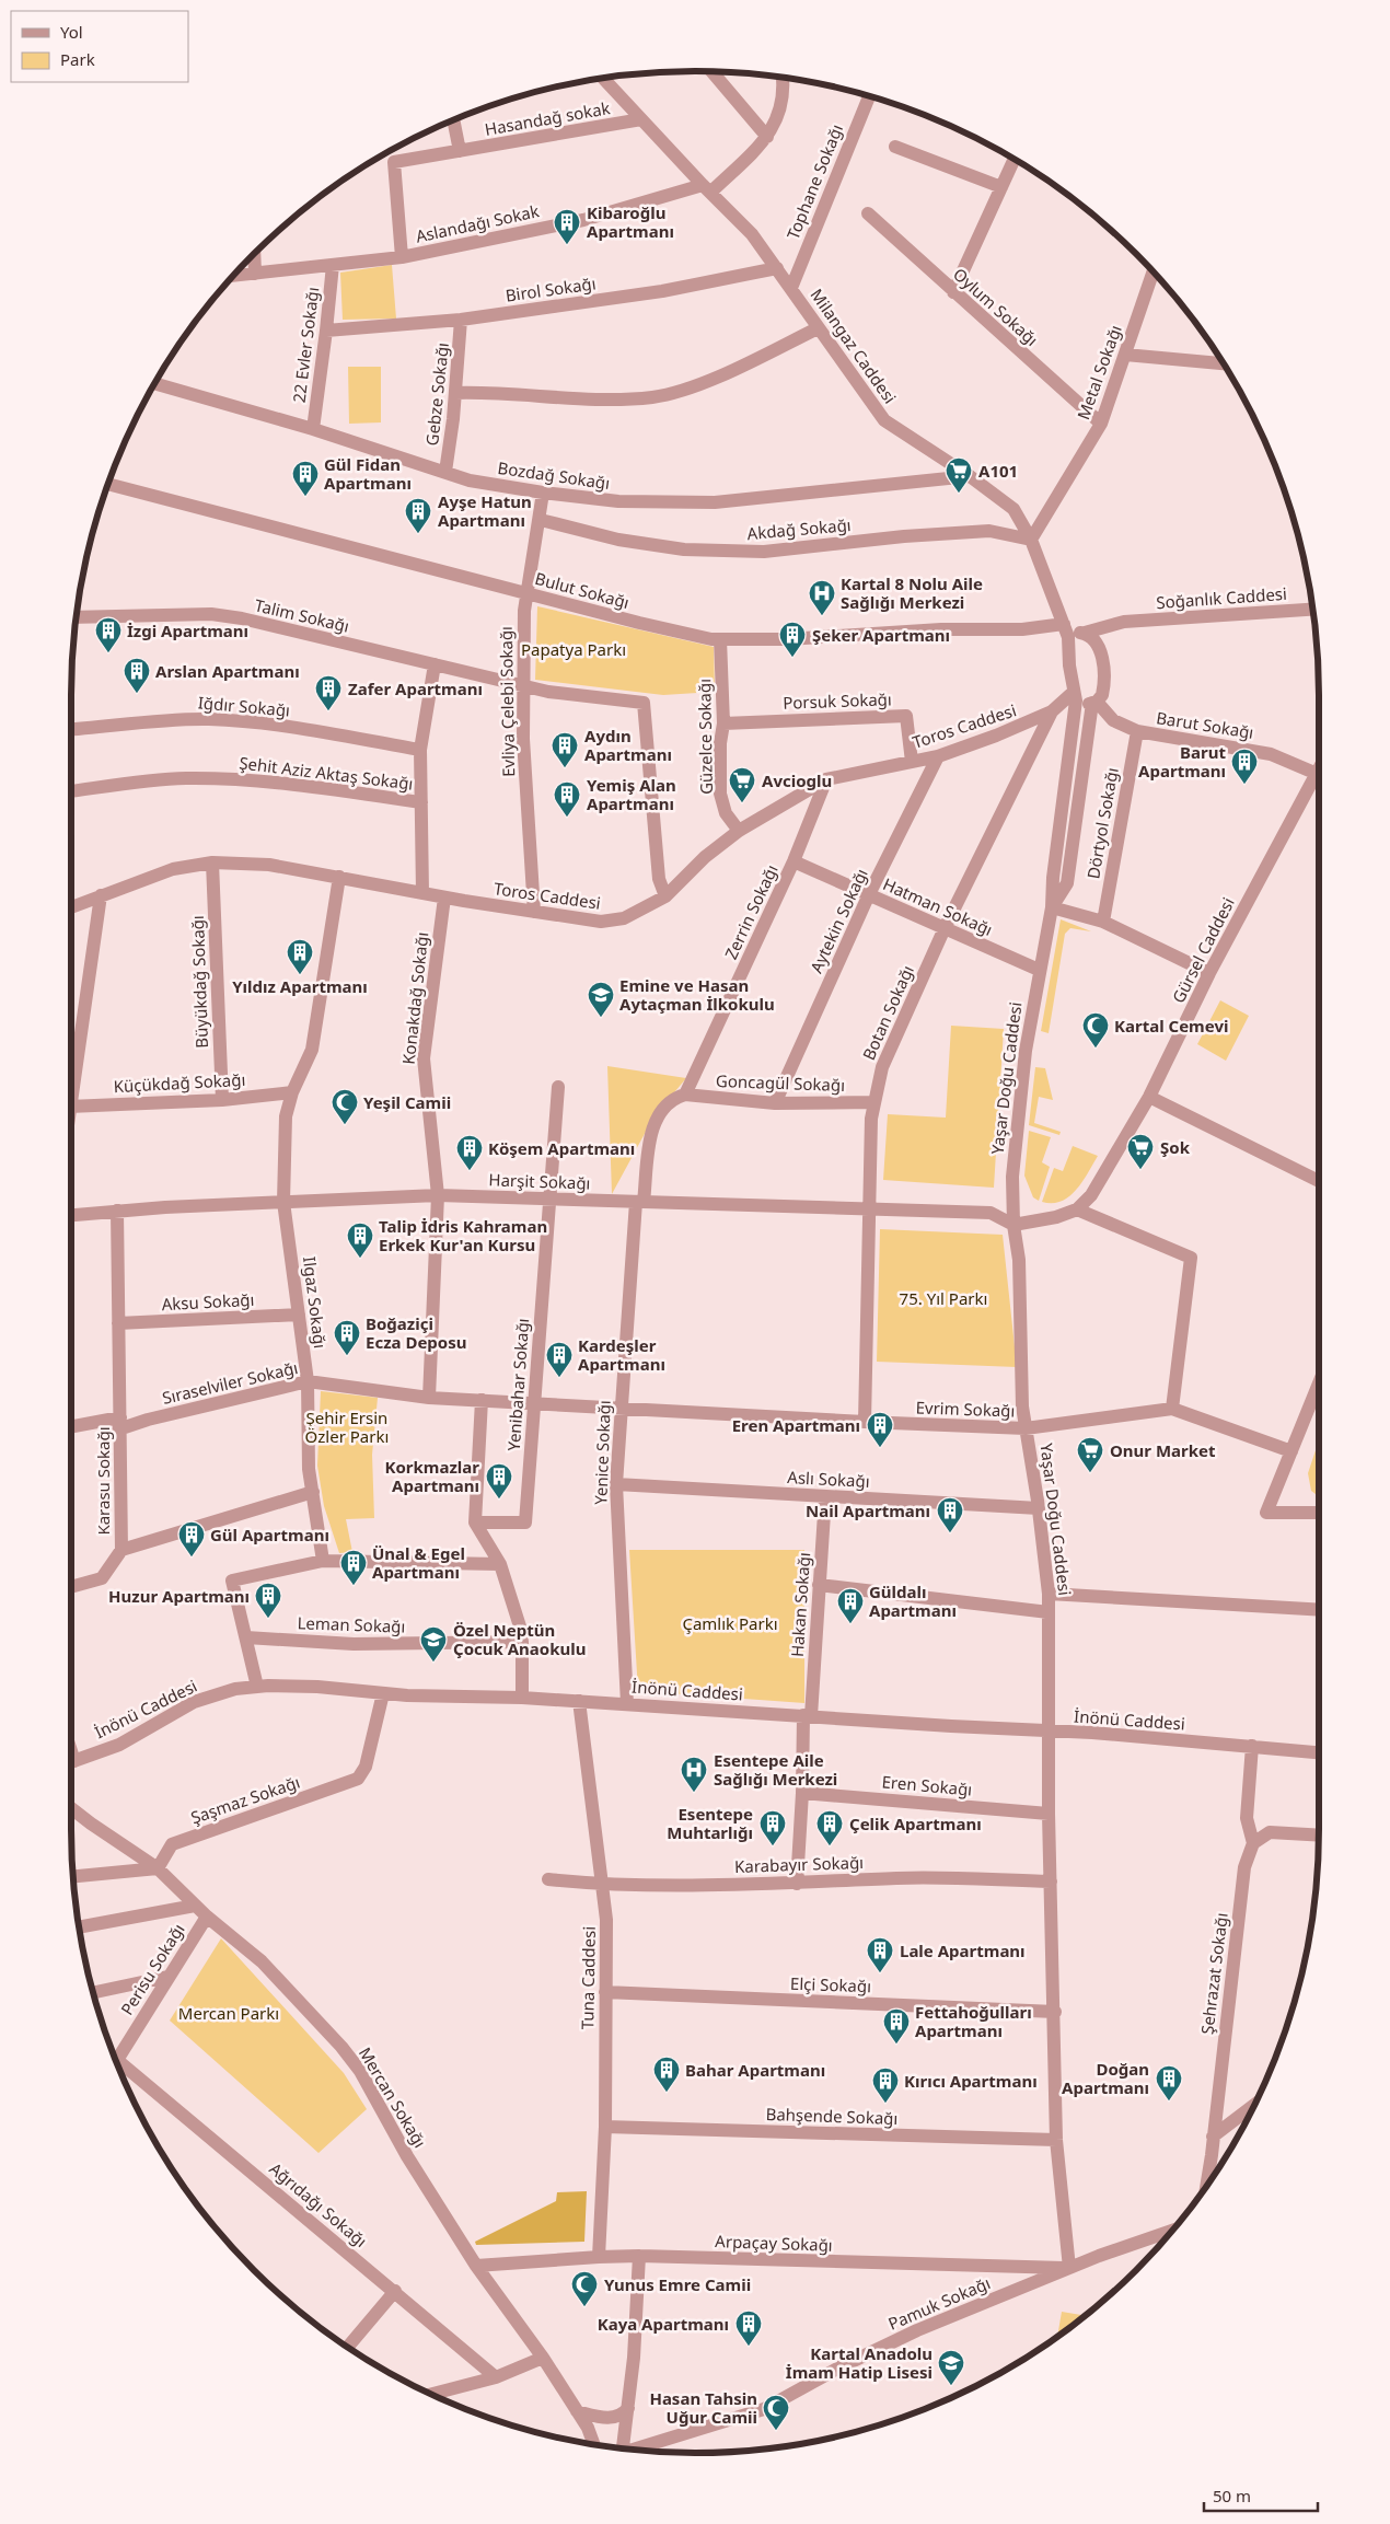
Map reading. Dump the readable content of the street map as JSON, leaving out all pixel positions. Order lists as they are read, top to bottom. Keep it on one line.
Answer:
{"streets":{"street":["Hasandağ sokak","Tophane Sokağı","Aslandağı Sokak","Birol Sokağı","Oylum Sokağı","22 Evler Sokağı","Milangaz Caddesi","Metal Sokağı","Gebze Sokağı","Bozdağ Sokağı","Akdağ Sokağı","Bulut Sokağı","Soğanlık Caddesi","Talim Sokağı","Porsuk Sokağı","Evliya Çelebi Sokağı","Iğdır Sokağı","Barut Sokağı","Toros Caddesi","Güzelce Sokağı","Şehit Aziz Aktaş Sokağı","Dörtyol Sokağı","Hatman Sokağı","Zerrin Sokağı","Aytekin Sokağı","Gürsel Caddesi","Büyükdağ Sokağı","Konakdağ Sokağı","Botan Sokağı","Yaşar Doğu Caddesi","Küçükdağ Sokağı","Goncagül Sokağı","Harşit Sokağı","Aksu Sokağı","Ilgaz Sokağı","Sıraselviler Sokağı","Yenibahar Sokağı","Evrim Sokağı","Yenice Sokağı","Aslı Sokağı","Karasu Sokağı","Hakan Sokağı","Leman Sokağı","İnönü Caddesi","Eren Sokağı","Şaşmaz Sokağı","Karabayır Sokağı","Perisu Sokağı","Şehrazat Sokağı","Tuna Caddesi","Elçi Sokağı","Mercan Sokağı","Bahşende Sokağı","Ağrıdağı Sokağı","Arpaçay Sokağı","Pamuk Sokağı"]},"crossings":[["Hasandağ sokak","Aslandağı Sokak"],["Hasandağ sokak","Milangaz Caddesi"],["Tophane Sokağı","Milangaz Caddesi"],["Aslandağı Sokak","22 Evler Sokağı"],["Aslandağı Sokak","Milangaz Caddesi"],["Birol Sokağı","22 Evler Sokağı"],["Birol Sokağı","Milangaz Caddesi"],["Birol Sokağı","Gebze Sokağı"],["Oylum Sokağı","Metal Sokağı"],["22 Evler Sokağı","Bozdağ Sokağı"],["Milangaz Caddesi","Metal Sokağı"],["Milangaz Caddesi","Bozdağ Sokağı"],["Milangaz Caddesi","Akdağ Sokağı"],["Milangaz Caddesi","Bulut Sokağı"],["Milangaz Caddesi","Toros Caddesi"],["Milangaz Caddesi","Yaşar Doğu Caddesi"],["Metal Sokağı","Akdağ Sokağı"],["Gebze Sokağı","Bozdağ Sokağı"],["Bozdağ Sokağı","Evliya Çelebi Sokağı"],["Akdağ Sokağı","Evliya Çelebi Sokağı"],["Bulut Sokağı","Soğanlık Caddesi"],["Bulut Sokağı","Evliya Çelebi Sokağı"],["Bulut Sokağı","Güzelce Sokağı"],["Talim Sokağı","Evliya Çelebi Sokağı"],["Talim Sokağı","Toros Caddesi"],["Porsuk Sokağı","Toros Caddesi"],["Porsuk Sokağı","Güzelce Sokağı"],["Evliya Çelebi Sokağı","Toros Caddesi"],["Barut Sokağı","Dörtyol Sokağı"],["Barut Sokağı","Gürsel Caddesi"],["Barut Sokağı","Yaşar Doğu Caddesi"],["Toros Caddesi","Güzelce Sokağı"],["Toros Caddesi","Zerrin Sokağı"],["Toros Caddesi","Aytekin Sokağı"],["Toros Caddesi","Büyükdağ Sokağı"],["Toros Caddesi","Konakdağ Sokağı"],["Toros Caddesi","Botan Sokağı"],["Toros Caddesi","Yaşar Doğu Caddesi"],["Toros Caddesi","Ilgaz Sokağı"],["Hatman Sokağı","Zerrin Sokağı"],["Hatman Sokağı","Aytekin Sokağı"],["Hatman Sokağı","Botan Sokağı"],["Hatman Sokağı","Yaşar Doğu Caddesi"],["Zerrin Sokağı","Goncagül Sokağı"],["Aytekin Sokağı","Goncagül Sokağı"],["Büyükdağ Sokağı","Küçükdağ Sokağı"],["Konakdağ Sokağı","Harşit Sokağı"],["Konakdağ Sokağı","Sıraselviler Sokağı"],["Botan Sokağı","Goncagül Sokağı"],["Botan Sokağı","Harşit Sokağı"],["Botan Sokağı","Evrim Sokağı"],["Yaşar Doğu Caddesi","Harşit Sokağı"],["Yaşar Doğu Caddesi","Evrim Sokağı"],["Yaşar Doğu Caddesi","Aslı Sokağı"],["Yaşar Doğu Caddesi","İnönü Caddesi"],["Yaşar Doğu Caddesi","Eren Sokağı"],["Yaşar Doğu Caddesi","Karabayır Sokağı"],["Yaşar Doğu Caddesi","Elçi Sokağı"],["Yaşar Doğu Caddesi","Bahşende Sokağı"],["Küçükdağ Sokağı","Ilgaz Sokağı"],["Harşit Sokağı","Ilgaz Sokağı"],["Harşit Sokağı","Yenibahar Sokağı"],["Harşit Sokağı","Yenice Sokağı"],["Harşit Sokağı","Karasu Sokağı"],["Aksu Sokağı","Ilgaz Sokağı"],["Aksu Sokağı","Karasu Sokağı"],["Ilgaz Sokağı","Sıraselviler Sokağı"],["Ilgaz Sokağı","Karasu Sokağı"],["Sıraselviler Sokağı","Evrim Sokağı"],["Sıraselviler Sokağı","Karasu Sokağı"],["Yenibahar Sokağı","Evrim Sokağı"],["Evrim Sokağı","Yenice Sokağı"],["Yenice Sokağı","Aslı Sokağı"],["Yenice Sokağı","İnönü Caddesi"],["Aslı Sokağı","Hakan Sokağı"],["Hakan Sokağı","İnönü Caddesi"],["Hakan Sokağı","Eren Sokağı"],["Hakan Sokağı","Karabayır Sokağı"],["İnönü Caddesi","Şaşmaz Sokağı"],["İnönü Caddesi","Tuna Caddesi"],["Şaşmaz Sokağı","Mercan Sokağı"],["Karabayır Sokağı","Tuna Caddesi"],["Perisu Sokağı","Mercan Sokağı"],["Tuna Caddesi","Elçi Sokağı"],["Tuna Caddesi","Bahşende Sokağı"],["Tuna Caddesi","Arpaçay Sokağı"],["Mercan Sokağı","Arpaçay Sokağı"],["Arpaçay Sokağı","Pamuk Sokağı"]],"parks":["Papatya Parkı","75. Yıl Parkı","Şehir Ersin Özler Parkı","Çamlık Parkı","Mercan Parkı"],"places":{"building":["Kibaroğlu Apartmanı","Gül Fidan Apartmanı","Ayşe Hatun Apartmanı","İzgi Apartmanı","Şeker Apartmanı","Arslan Apartmanı","Zafer Apartmanı","Aydın Apartmanı","Barut Apartmanı","Yemiş Alan Apartmanı","Yıldız Apartmanı","Köşem Apartmanı","Talip İdris Kahraman Erkek Kur'an Kursu","Boğaziçi Ecza Deposu","Kardeşler Apartmanı","Eren Apartmanı","Korkmazlar Apartmanı","Nail Apartmanı","Gül Apartmanı","Ünal & Egel Apartmanı","Huzur Apartmanı","Güldalı Apartmanı","Esentepe Muhtarlığı","Çelik Apartmanı","Lale Apartmanı","Fettahoğulları Apartmanı","Bahar Apartmanı","Doğan Apartmanı","Kırıcı Apartmanı","Kaya Apartmanı"],"supermarket":["A101","Avcioglu","Şok","Onur Market"],"hospital":["Kartal 8 Nolu Aile Sağlığı Merkezi","Esentepe Aile Sağlığı Merkezi"],"school or university":["Emine ve Hasan Aytaçman İlkokulu","Özel Neptün Çocuk Anaokulu","Kartal Anadolu İmam Hatip Lisesi"],"mosque":["Kartal Cemevi","Yeşil Camii","Yunus Emre Camii","Hasan Tahsin Uğur Camii"]},"legend":["Yol","Park"],"scale_bar":"50 m"}
